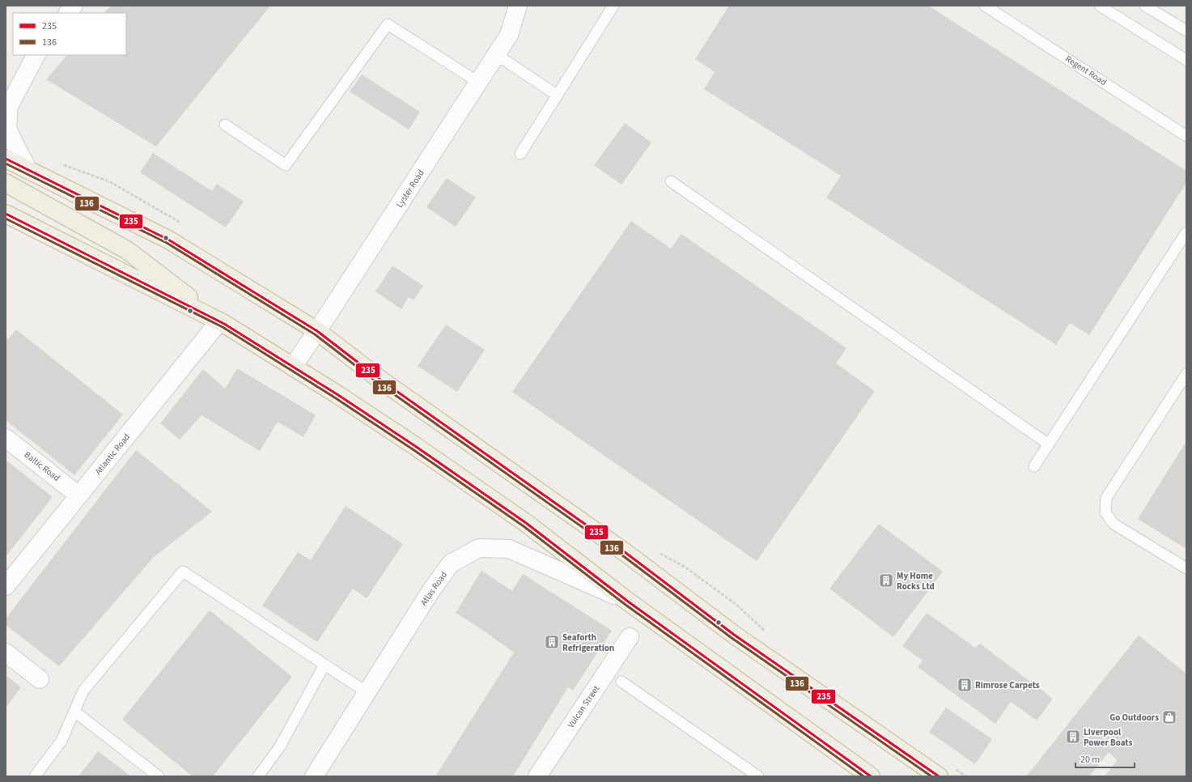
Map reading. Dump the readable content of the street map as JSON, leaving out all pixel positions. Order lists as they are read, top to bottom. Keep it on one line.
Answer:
{"streets":{"street":["Lyster Road","Atlantic Road","Baltic Road","Atlas Road","Vulcan Street"],"lane":["Regent Road"]},"crossings":[["Atlantic Road","Baltic Road"]],"places":{"building":["My Home Rocks Ltd","Seaforth Refrigeration","Rimrose Carpets","Liverpool Power Boats"],"shop":["Go Outdoors"]},"lines":["transit line 235","transit line 136"],"legend":["235","136"],"scale_bar":"20 m"}
